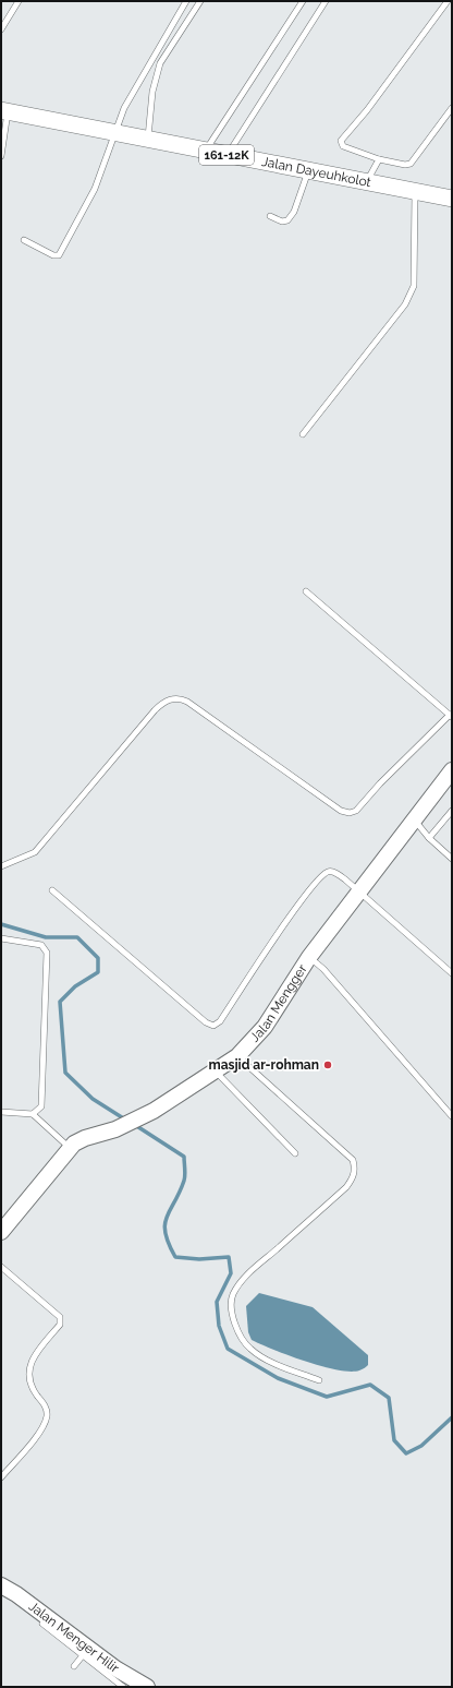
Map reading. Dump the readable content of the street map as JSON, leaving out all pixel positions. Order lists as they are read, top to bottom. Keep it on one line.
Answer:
{"streets":{"main road":["161-12K","Jalan Dayeuhkolot"],"street":["Jalan Mengger","Jalan Menger Hilir"]},"places":["masjid ar-rohman"]}
